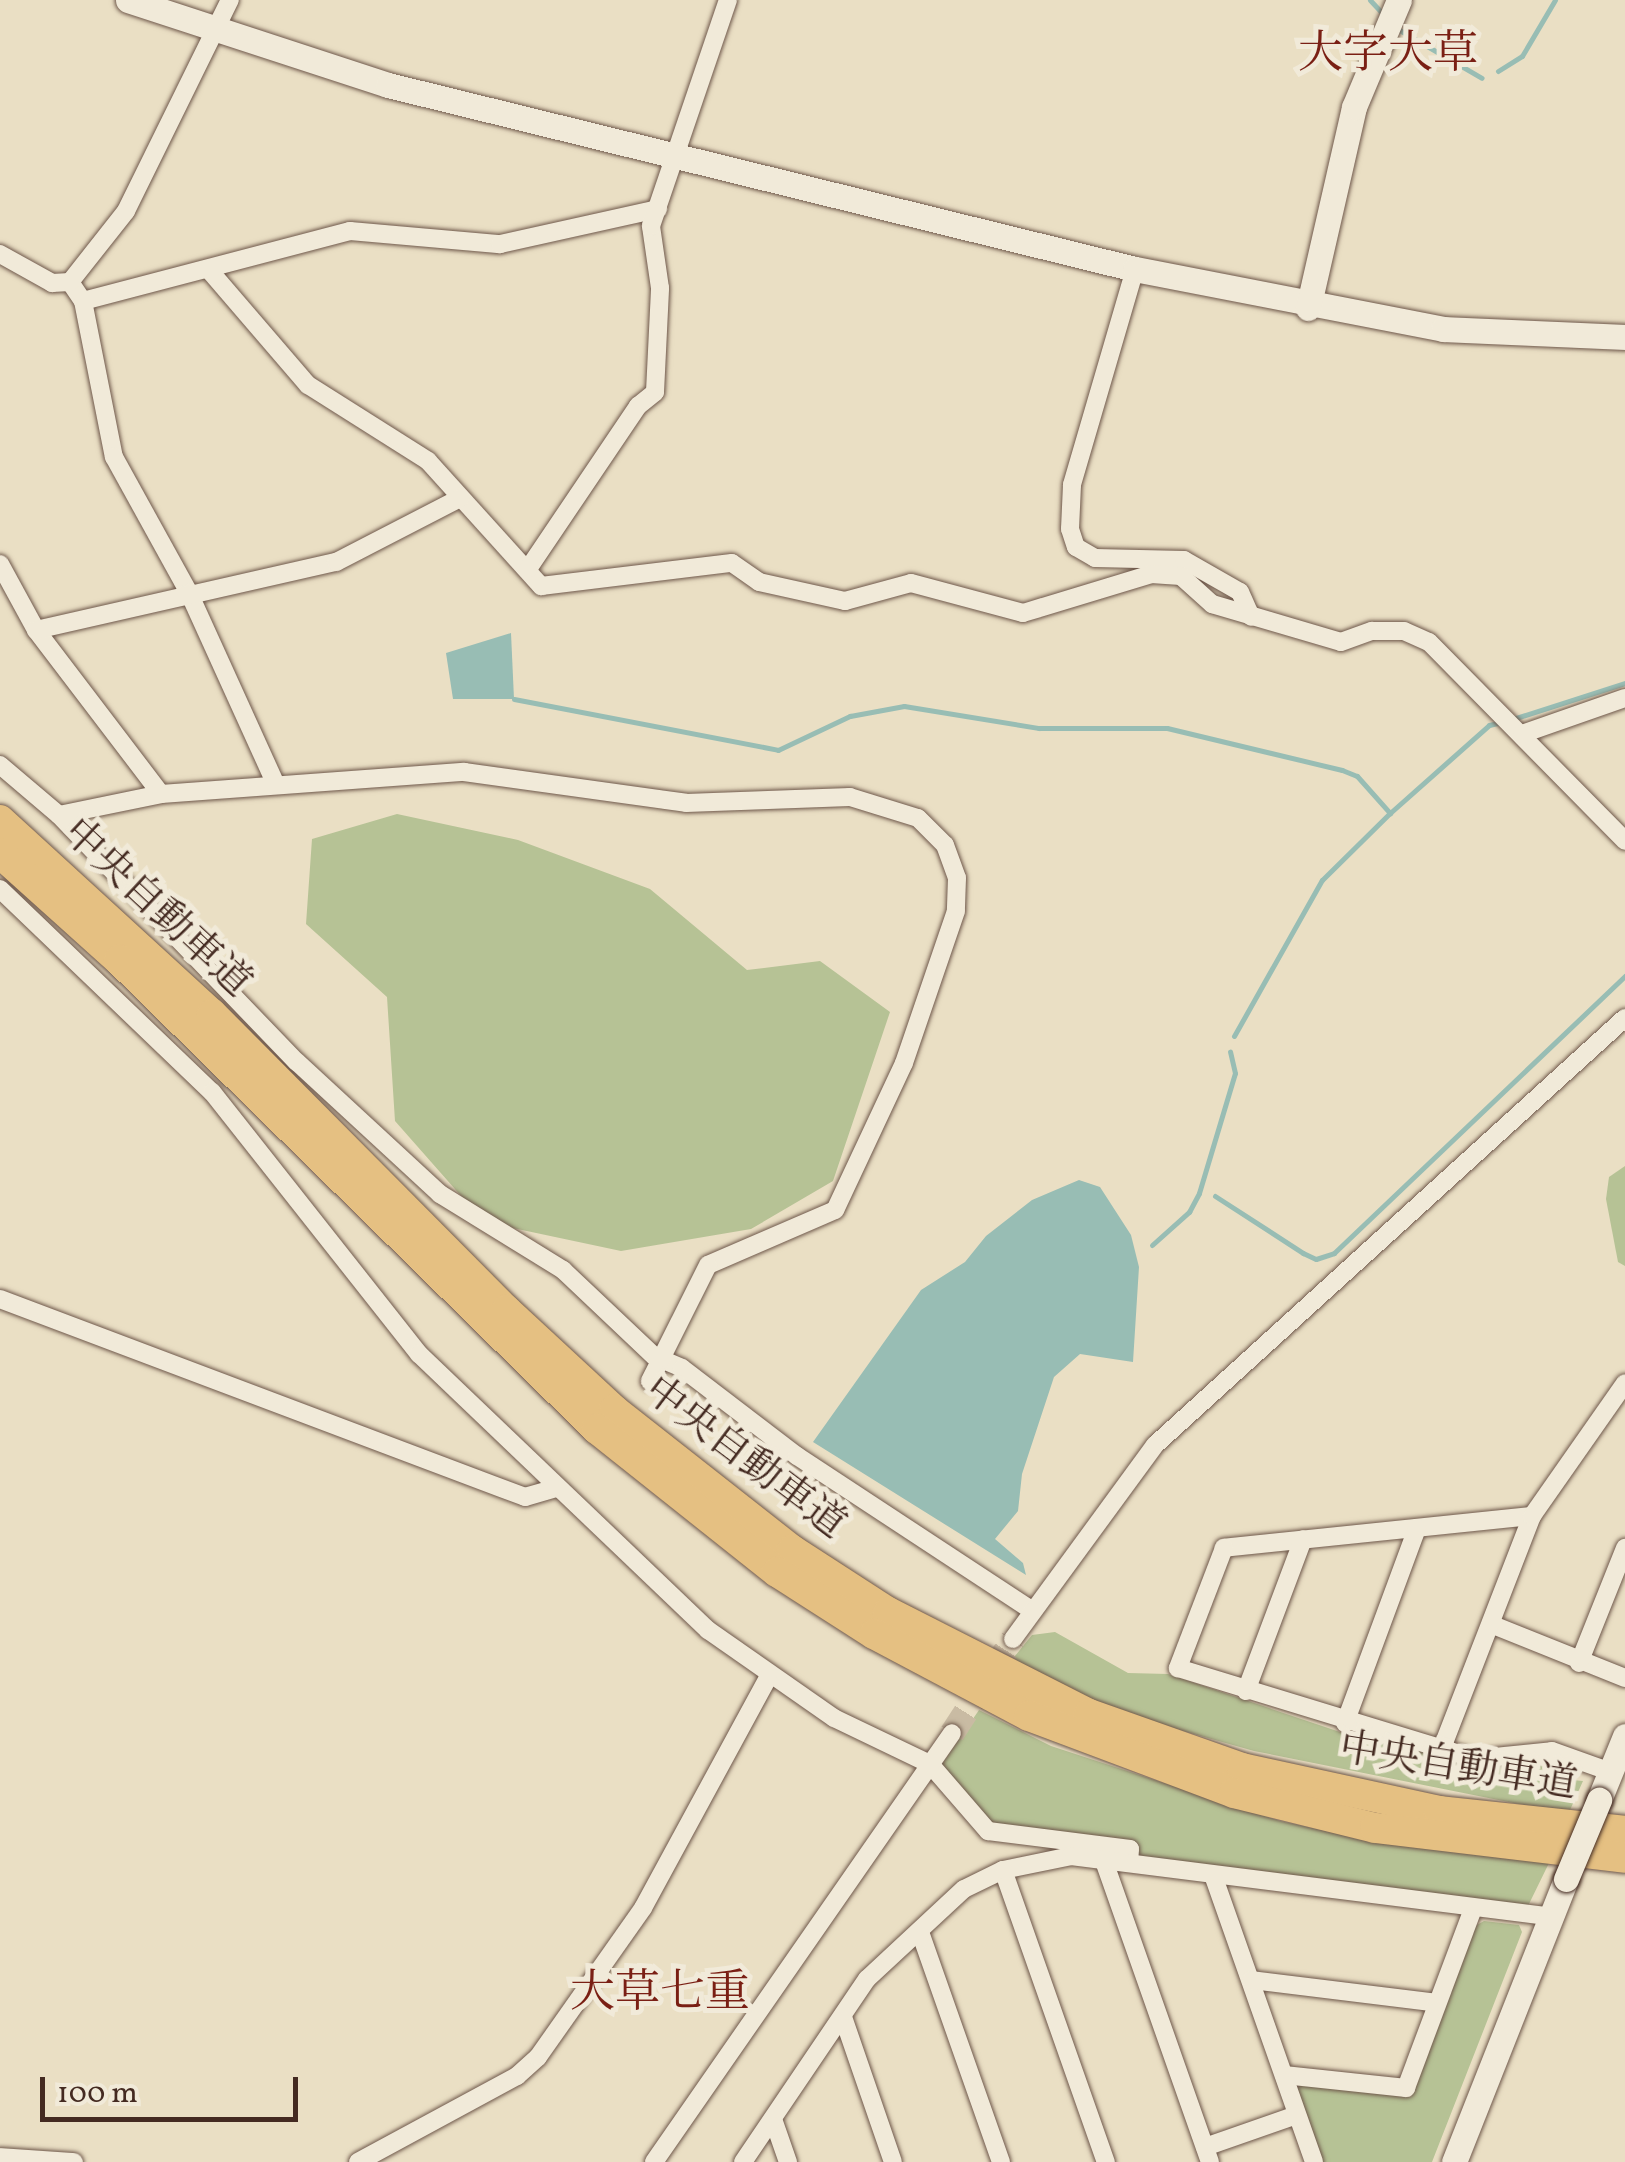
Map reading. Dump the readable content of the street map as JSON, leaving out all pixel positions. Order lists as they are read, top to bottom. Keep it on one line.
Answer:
{"streets":{"highway":["中央自動車道"]},"districts":["大字大草","大草七重"],"scale_bar":"100 m"}
